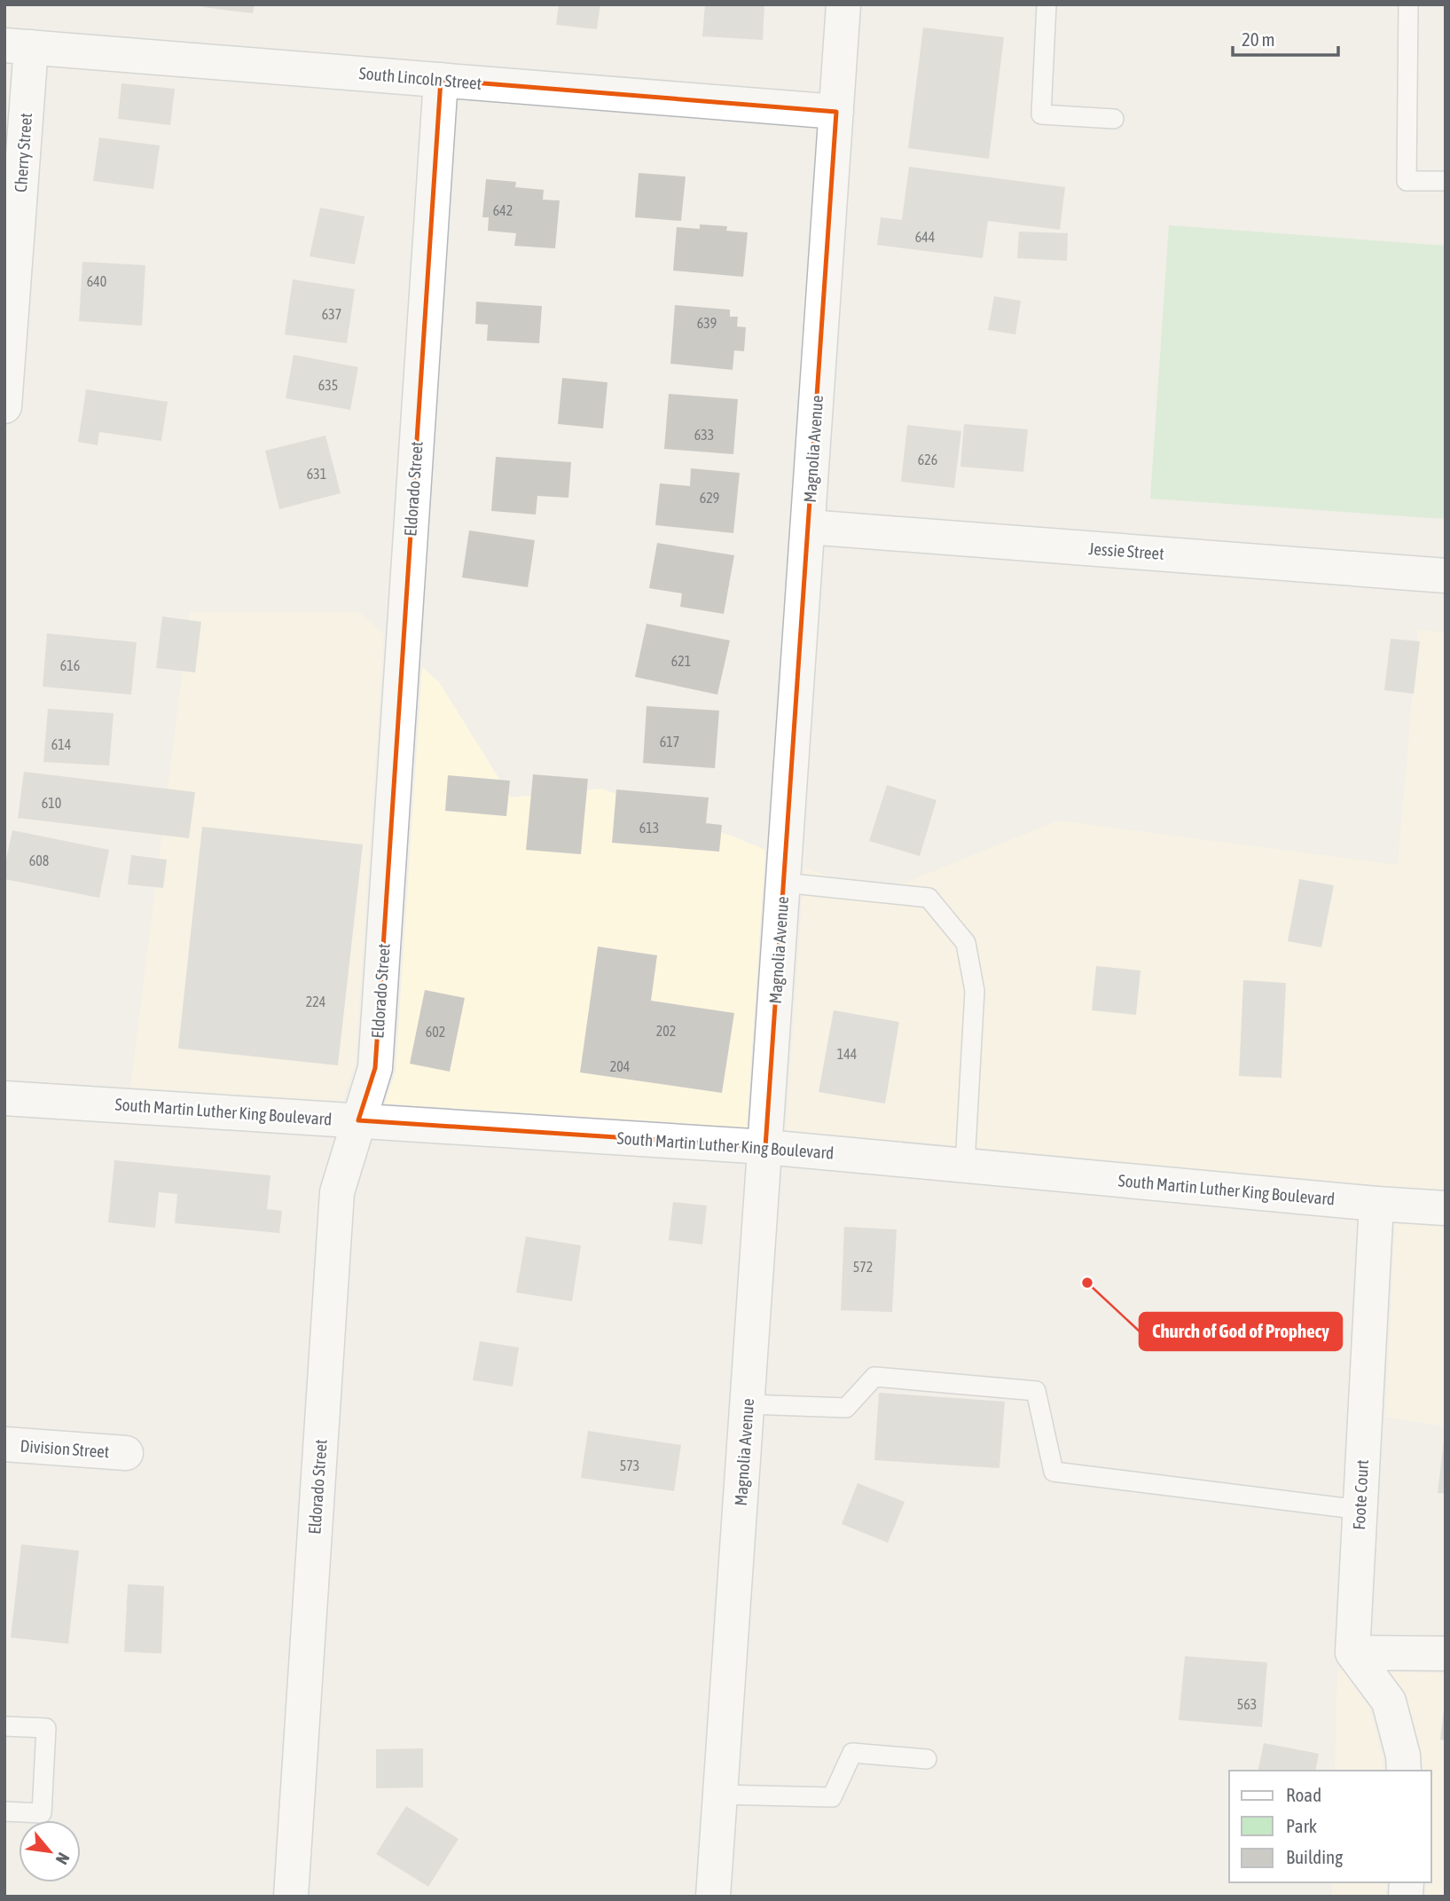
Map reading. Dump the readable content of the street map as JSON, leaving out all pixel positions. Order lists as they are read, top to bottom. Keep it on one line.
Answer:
{"streets":{"street":["South Lincoln Street","Cherry Street","Magnolia Avenue","Eldorado Street","Jessie Street","South Martin Luther King Boulevard","Division Street","Foote Court"]},"crossings":[["South Lincoln Street","Cherry Street"],["South Lincoln Street","Magnolia Avenue"],["South Lincoln Street","Eldorado Street"],["Magnolia Avenue","Jessie Street"],["Magnolia Avenue","South Martin Luther King Boulevard"],["Eldorado Street","South Martin Luther King Boulevard"],["South Martin Luther King Boulevard","Foote Court"]],"places":["Church of God of Prophecy"],"house_numbers":["642","644","640","637","639","635","633","626","631","629","621","616","617","614","610","613","608","224","202","602","144","204","572","573","563"],"legend":["Road","Park","Building"],"scale_bar":"20 m","north":"bottom right"}
